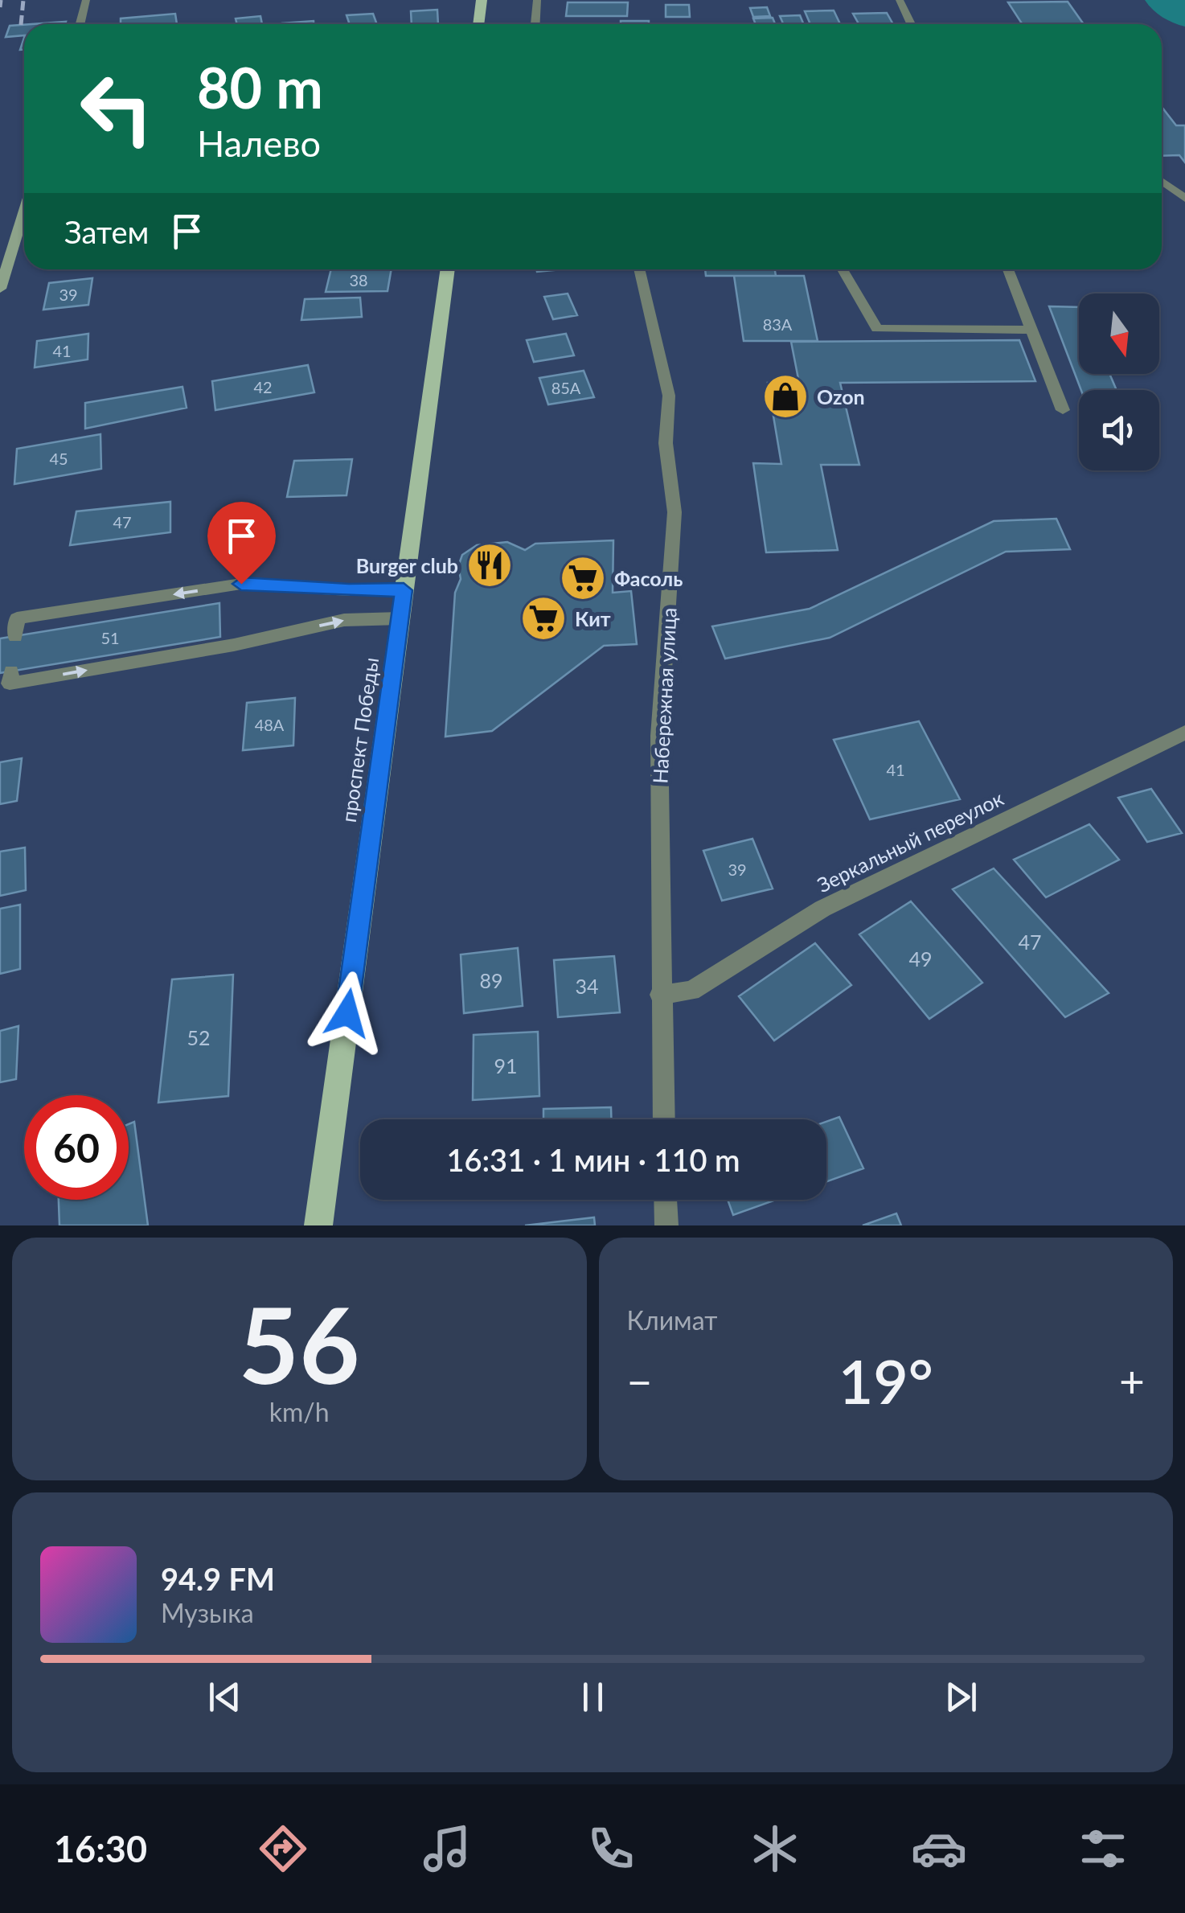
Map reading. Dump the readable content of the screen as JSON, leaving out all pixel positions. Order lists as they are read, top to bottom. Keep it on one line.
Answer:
{"streets":{"main road":["проспект Победы"],"street":["Набережная улица","Зеркальный переулок"]},"crossings":[["Набережная улица","Зеркальный переулок"]],"places":{"shop":["Ozon"],"restaurant":["Burger club"],"supermarket":["Фасоль","Кит"]},"house_numbers":["38","39","83А","41","42","85А","45","47","51","48А","41","39","47","49","89","34","52","91"],"north":"bottom","page":{"turn":["80 m","Налево"],"then":"Затем","limit":"60","trip":"16:31 · 1 мин · 110 m","tile":[["56","km/h"],"Климат"],"heat":["−","19°","+"],"song":["94.9 FM","Музыка"],"tabs":"16:30"}}
